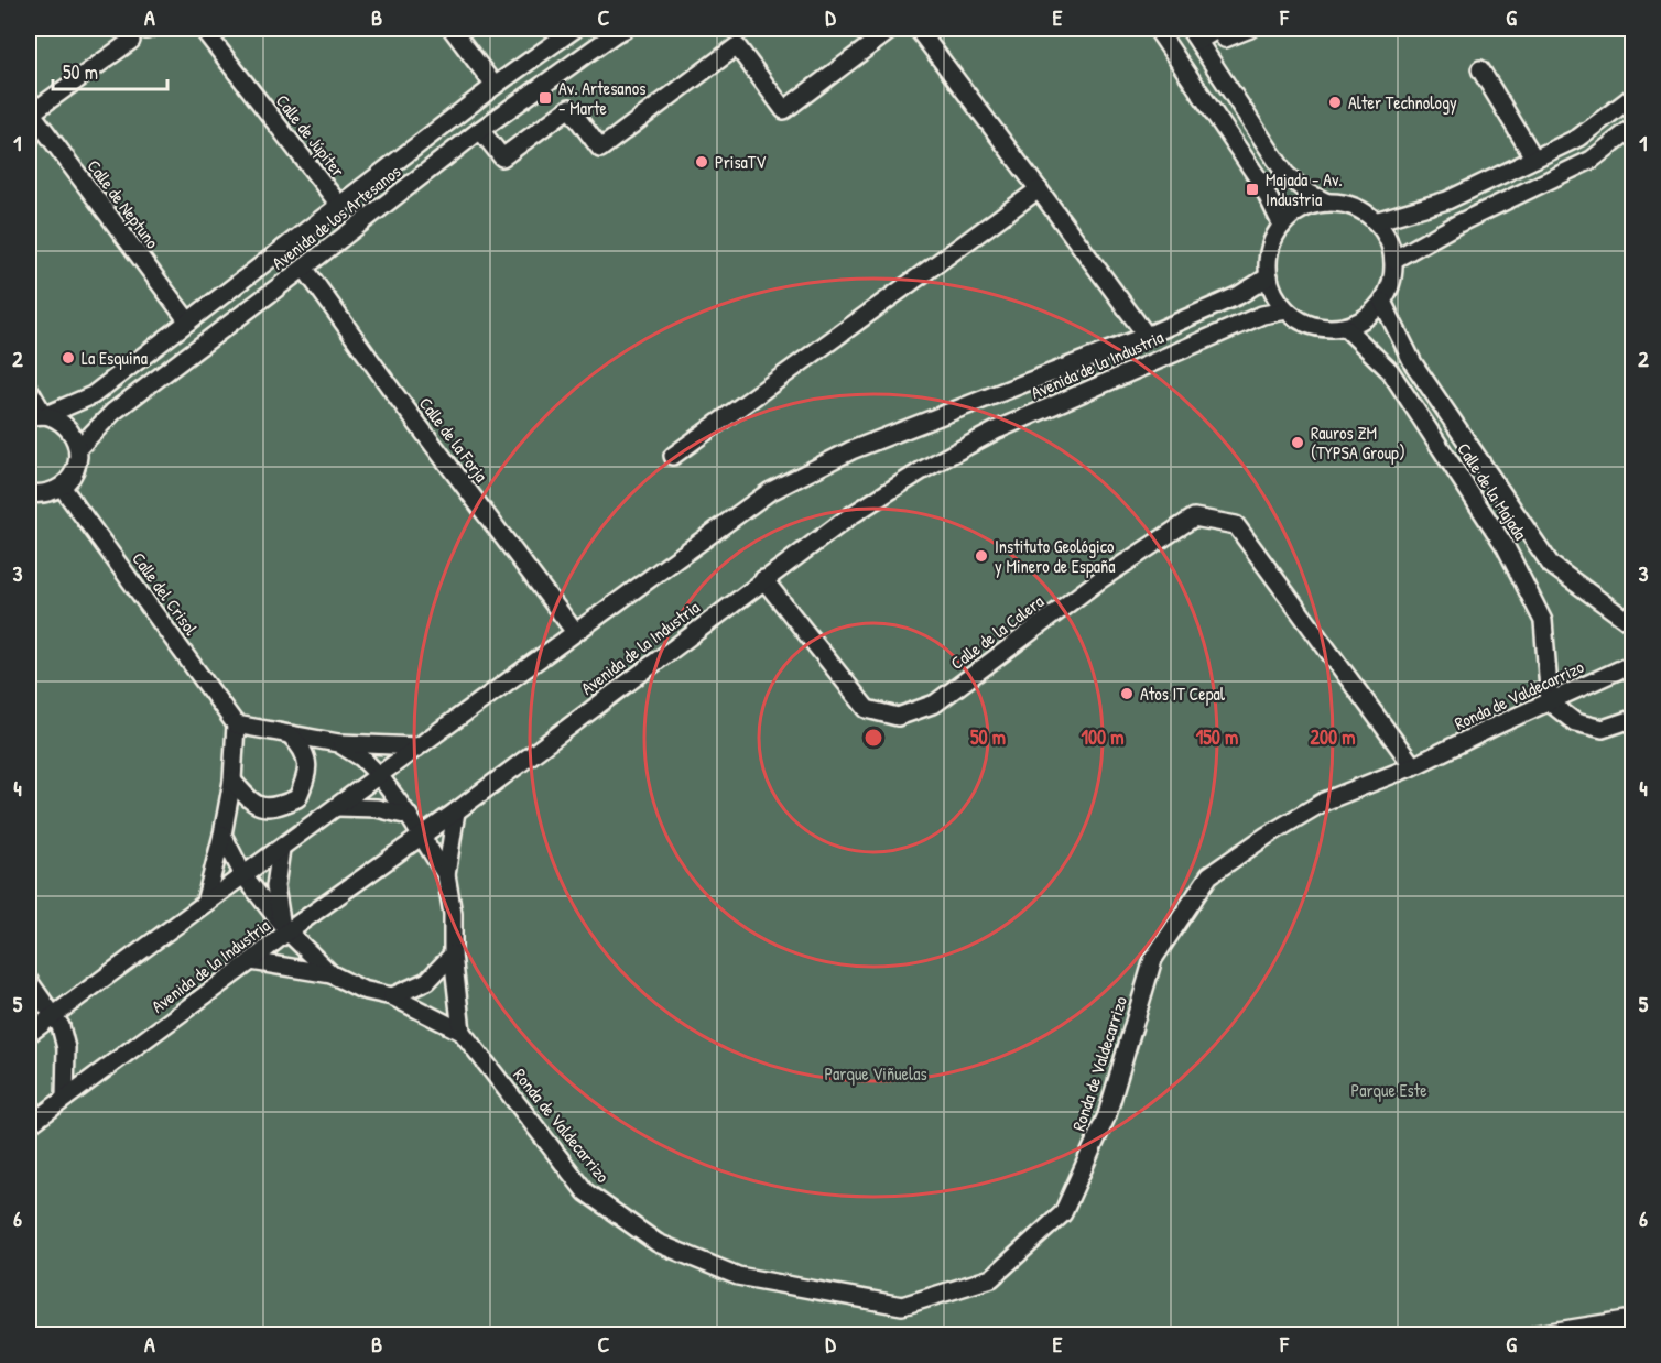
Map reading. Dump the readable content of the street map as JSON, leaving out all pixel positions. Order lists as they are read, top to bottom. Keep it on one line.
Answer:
{"streets":{"street":["Calle de Júpiter","Calle de Neptuno","Avenida de los Artesanos","Avenida de la Industria","Calle de la Forja","Calle de la Majada","Calle del Crisol","Calle de la Calera","Ronda de Valdecarrizo"]},"crossings":[["Calle de Júpiter","Avenida de los Artesanos"],["Calle de Neptuno","Avenida de los Artesanos"],["Avenida de los Artesanos","Calle de la Forja"],["Avenida de la Industria","Calle de la Forja"],["Avenida de la Industria","Calle de la Majada"],["Avenida de la Industria","Calle de la Calera"],["Calle de la Majada","Ronda de Valdecarrizo"],["Calle de la Calera","Ronda de Valdecarrizo"]],"parks":["Parque Viñuelas","Parque Este"],"places":{"transit":["Av. Artesanos - Marte","Majada - Av. Industria"],"other":["Alter Technology","PrisaTV","La Esquina","Rauros ZM (TYPSA Group)","Instituto Geológico y Minero de España","Atos IT Cepal"]},"scale_bar":"50 m","grid":{"columns":["A","B","C","D","E","F","G"],"rows":["1","2","3","4","5","6"]},"rings":["50 m","100 m","150 m","200 m"]}
